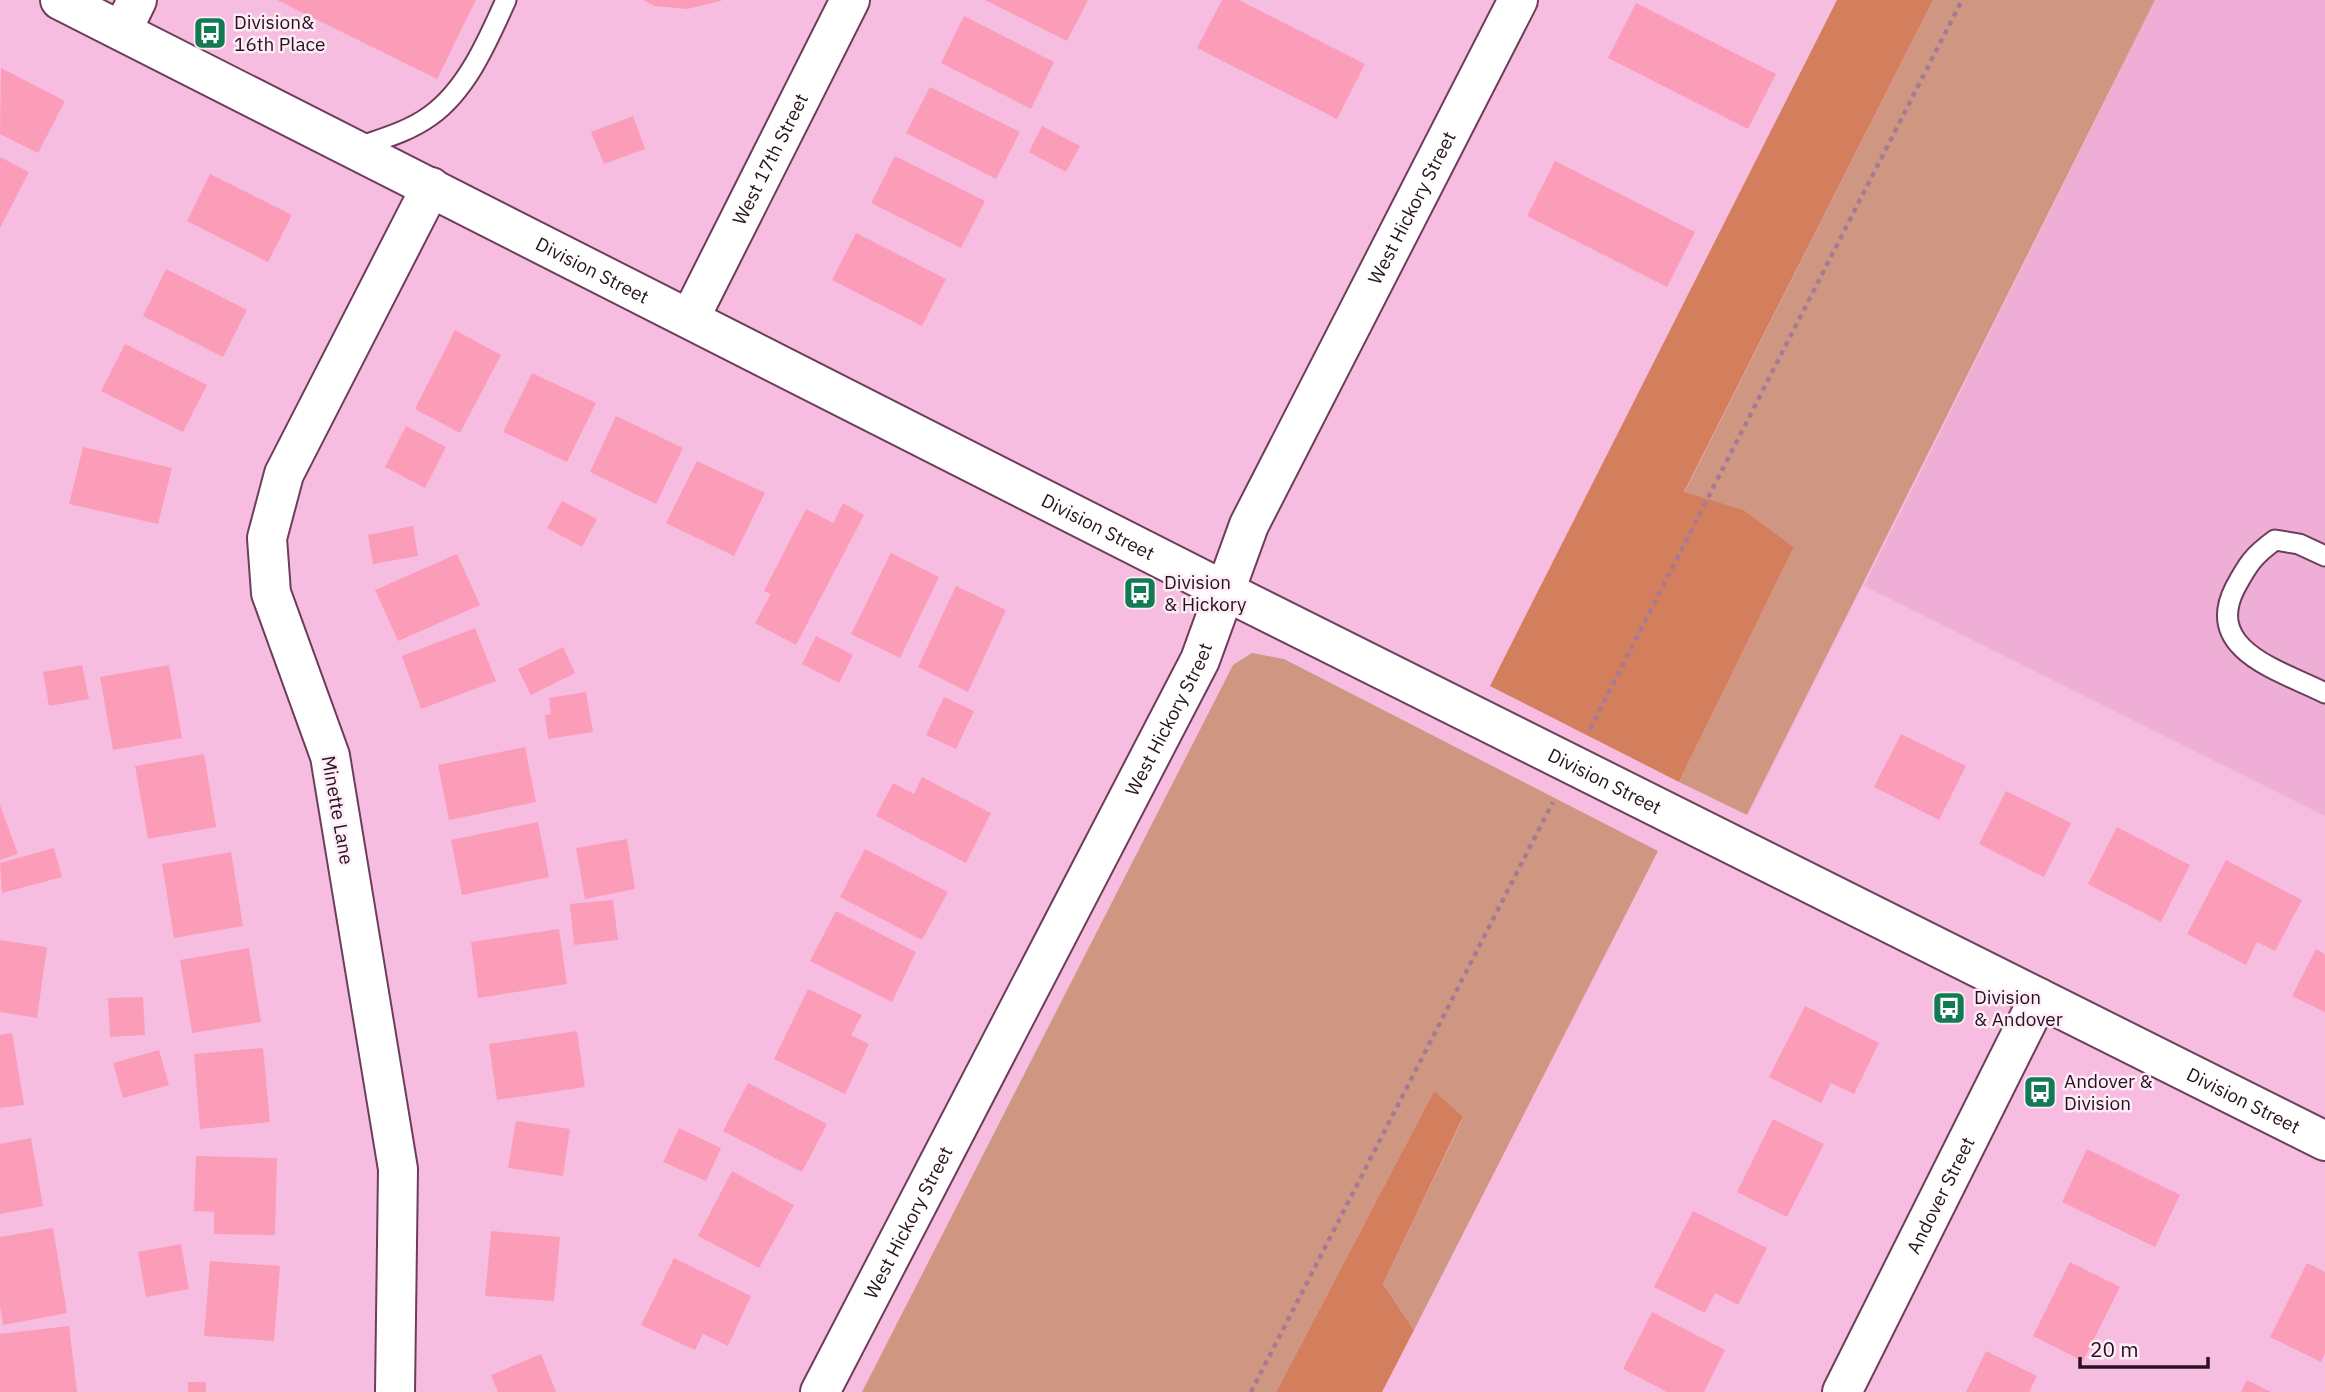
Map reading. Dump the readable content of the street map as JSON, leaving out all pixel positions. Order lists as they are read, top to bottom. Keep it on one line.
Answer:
{"streets":{"street":["West 17th Street","West Hickory Street","Division Street","Minette Lane","Andover Street"]},"crossings":[["West 17th Street","Division Street"],["West Hickory Street","Division Street"],["Division Street","Minette Lane"],["Division Street","Andover Street"]],"places":{"bus stop":["Division& 16th Place","Division & Hickory","Division & Andover","Andover & Division"]},"scale_bar":"20 m"}
